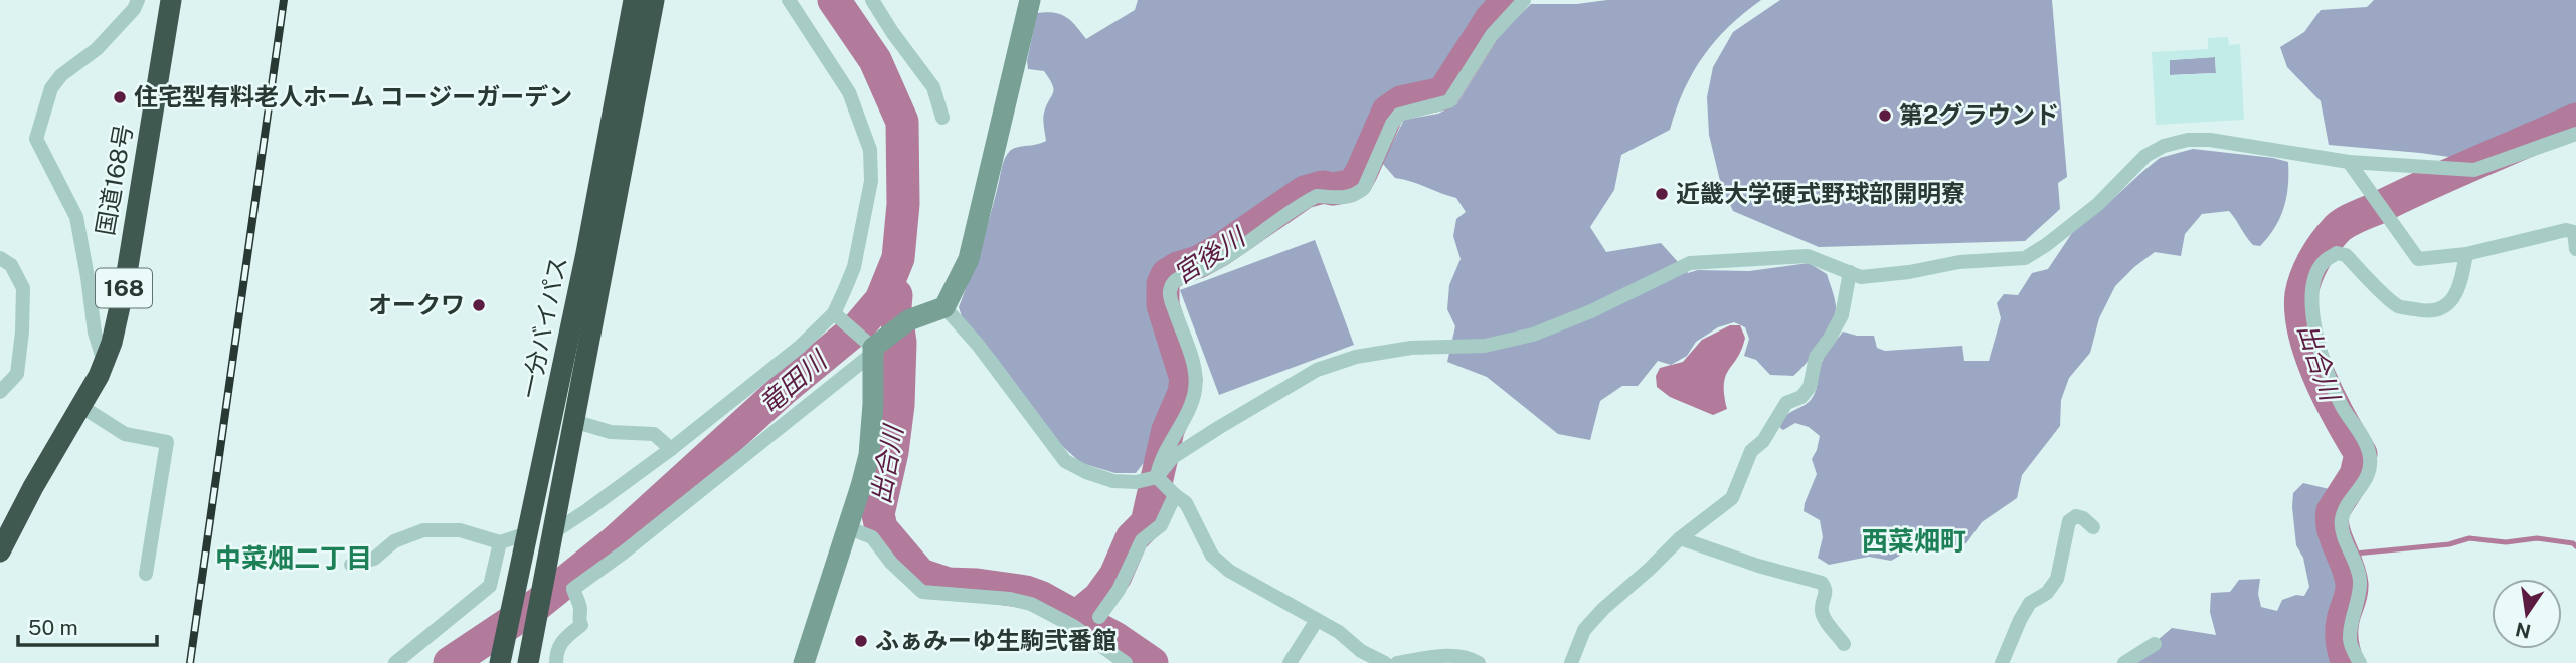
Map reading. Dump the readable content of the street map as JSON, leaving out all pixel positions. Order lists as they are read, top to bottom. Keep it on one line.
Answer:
{"streets":{"highway":["国道168号","168","一分バイパス"]},"districts":["西菜畑町","中菜畑二丁目"],"water":["宮後川","出合川","竜田川"],"places":["住宅型有料老人ホーム コージーガーデン","第2グラウンド","近畿大学硬式野球部開明寮","オークワ","ふぁみーゆ生駒弐番館"],"scale_bar":"50 m","north":"bottom"}
